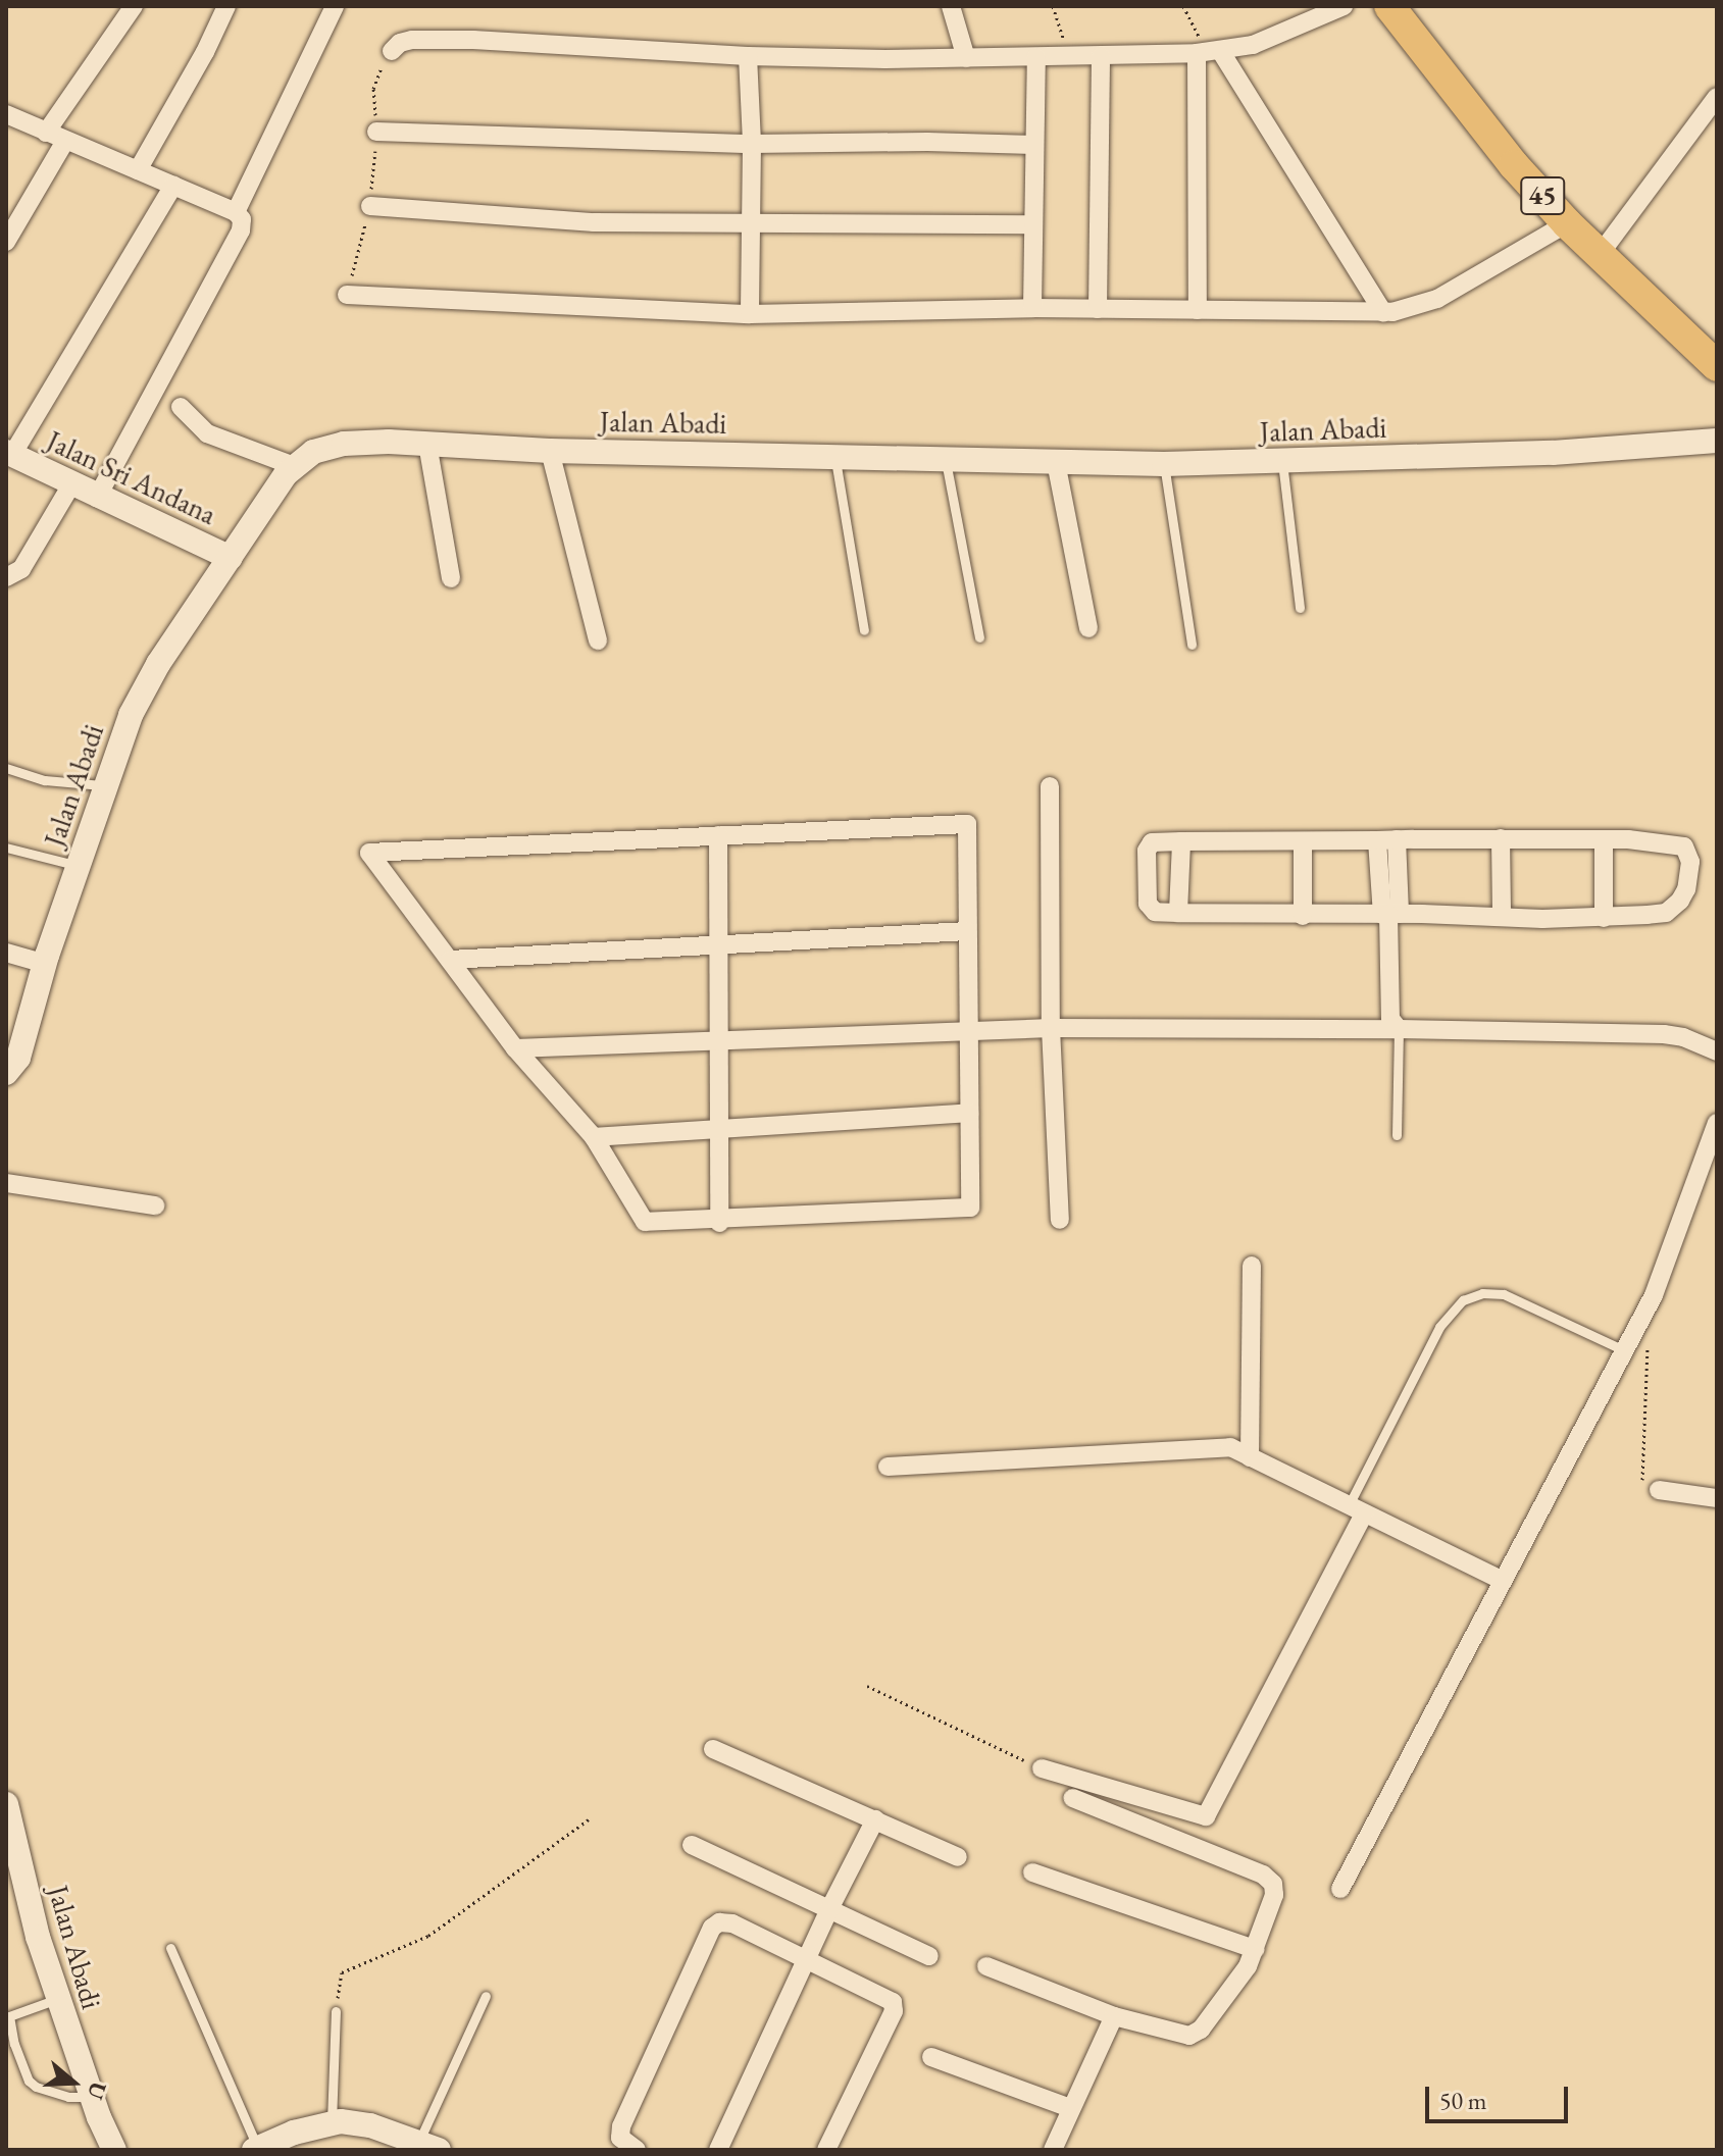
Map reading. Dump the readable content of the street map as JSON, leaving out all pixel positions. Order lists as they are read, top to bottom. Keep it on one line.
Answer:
{"streets":{"main road":["45"],"street":["Jalan Abadi","Jalan Sri Andana"]},"crossings":[["Jalan Abadi","Jalan Sri Andana"]],"scale_bar":"50 m","north":"right"}
